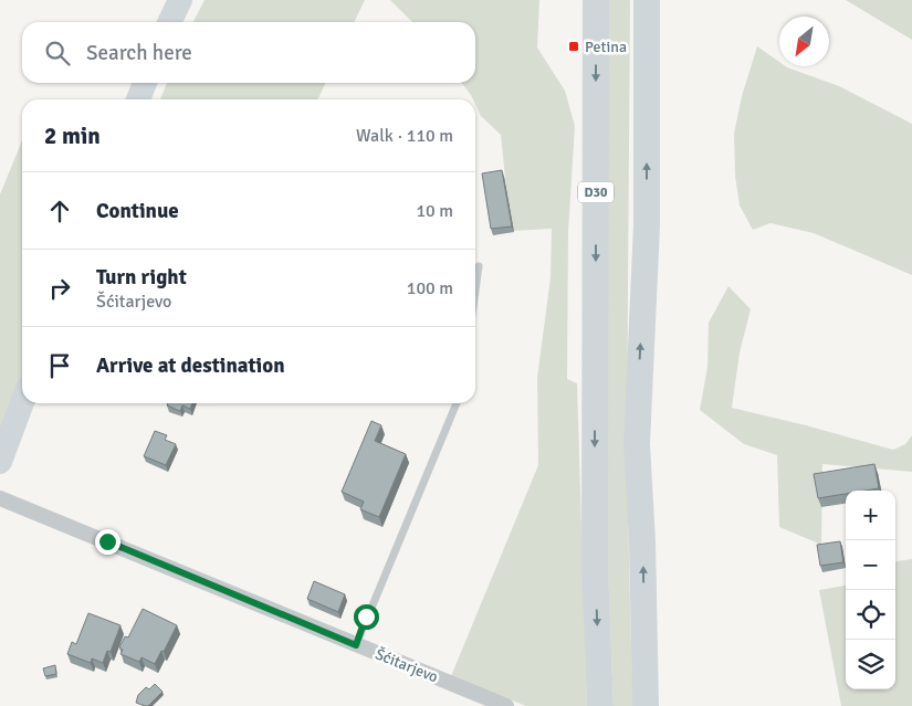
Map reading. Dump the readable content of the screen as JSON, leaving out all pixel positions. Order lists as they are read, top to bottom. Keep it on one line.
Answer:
{"streets":{"highway":["D30"],"street":["Šćitarjevo"]},"places":{"transit":["Petina"]},"north":"bottom left","page":{"search":"Search here","heading":["2 min","Walk · 110 m"],"list":[["Continue","10 m"],["Turn right","Šćitarjevo","100 m"],"Arrive at destination"],"map_buttons":["+","−"]}}
